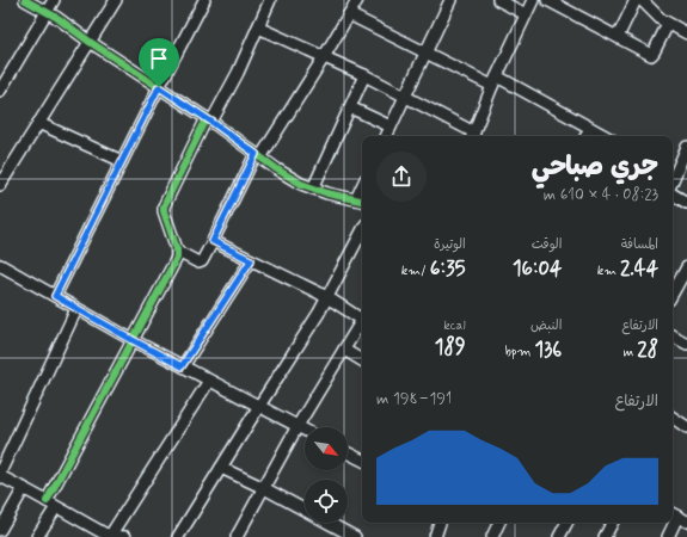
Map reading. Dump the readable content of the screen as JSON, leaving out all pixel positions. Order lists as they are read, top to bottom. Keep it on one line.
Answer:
{"north":"bottom right","page":{"heading":["جري صباحي","08:23 · 4 × 610 m"],"stats":[["المسافة","2.44 km"],["الوقت","16:04"],["الوتيرة","6:35 /km"],["الارتفاع","28 m"],["النبض","136 bpm"],["kcal","189"]],"chart":["الارتفاع","191–198 m"]}}
